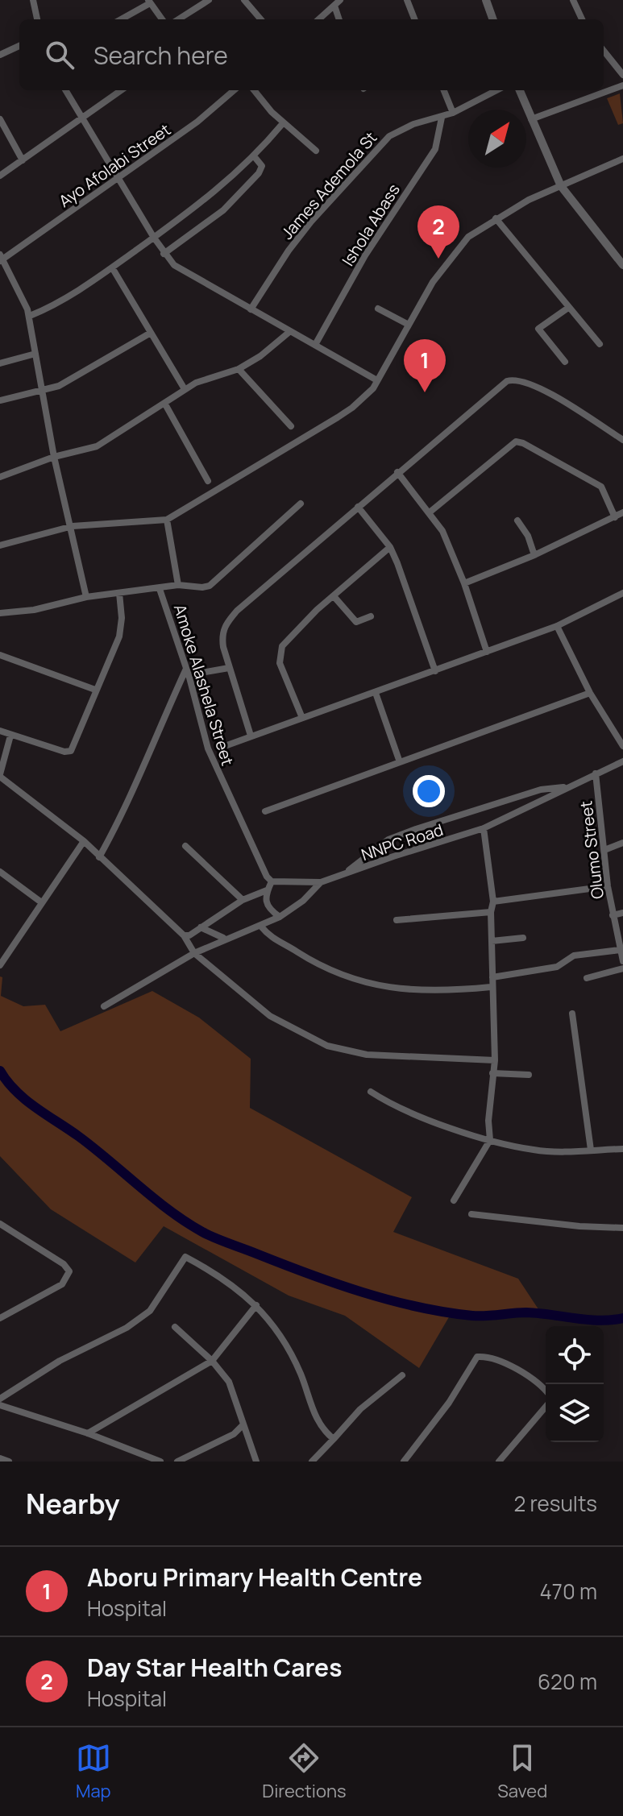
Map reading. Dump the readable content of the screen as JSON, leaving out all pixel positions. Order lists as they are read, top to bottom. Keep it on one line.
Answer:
{"streets":{"street":["Ayo Afolabi Street","James Ademola St","Ishola Abass","Amoke Alashela Street","NNPC Road","Olumo Street"]},"crossings":[["James Ademola St","Ishola Abass"],["NNPC Road","Olumo Street"]],"north":"top right","page":{"search":"Search here","pins":["2","1"],"heading":["Nearby","2 results"],"list":[{"mark":"1","name":"Aboru Primary Health Centre","note":"Hospital","value":"470 m"},{"mark":"2","name":"Day Star Health Cares","note":"Hospital","value":"620 m"}],"nav":["Map","Directions","Saved"]}}
